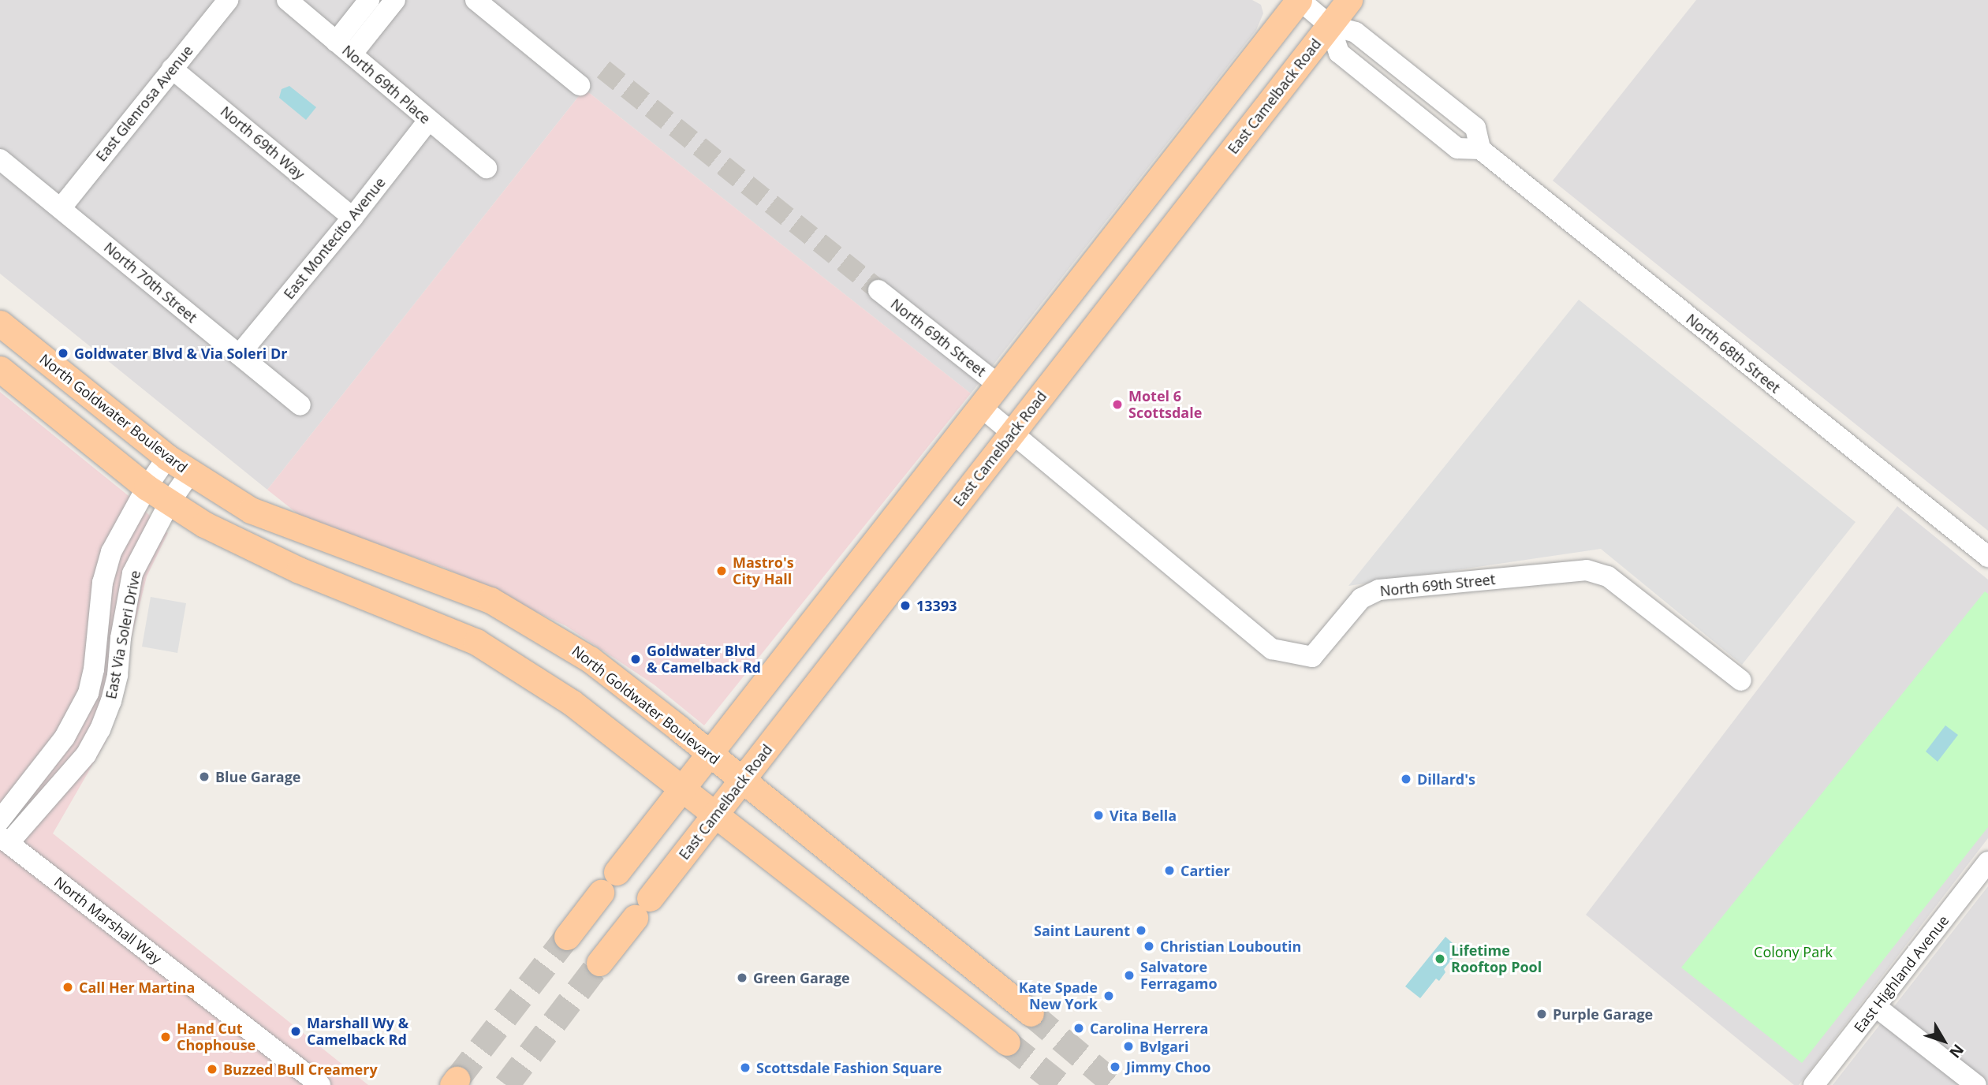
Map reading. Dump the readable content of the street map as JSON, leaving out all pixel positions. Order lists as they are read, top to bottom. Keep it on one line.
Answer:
{"streets":{"main road":["East Camelback Road","North Goldwater Boulevard"],"street":["North 69th Place","East Glenrosa Avenue","North 69th Way","East Montecito Avenue","North 70th Street","North 69th Street","North 68th Street","East Via Soleri Drive","North Marshall Way","East Highland Avenue"]},"crossings":[["North 69th Place","East Montecito Avenue"],["East Camelback Road","North 69th Street"],["East Camelback Road","North 68th Street"],["East Camelback Road","North Goldwater Boulevard"],["East Glenrosa Avenue","North 69th Way"],["East Glenrosa Avenue","North 70th Street"],["North 69th Way","East Montecito Avenue"],["East Montecito Avenue","North 70th Street"],["North Goldwater Boulevard","East Via Soleri Drive"],["East Via Soleri Drive","North Marshall Way"]],"parks":["Colony Park"],"places":["Goldwater Blvd & Via Soleri Dr","Motel 6 Scottsdale","Mastro's City Hall","13393","Goldwater Blvd & Camelback Rd","Blue Garage","Dillard's","Vita Bella","Cartier","Saint Laurent","Christian Louboutin","Lifetime Rooftop Pool","Salvatore Ferragamo","Green Garage","Call Her Martina","Kate Spade New York","Purple Garage","Carolina Herrera","Marshall Wy & Camelback Rd","Hand Cut Chophouse","Bvlgari","Jimmy Choo","Scottsdale Fashion Square","Buzzed Bull Creamery"],"north":"bottom right"}
